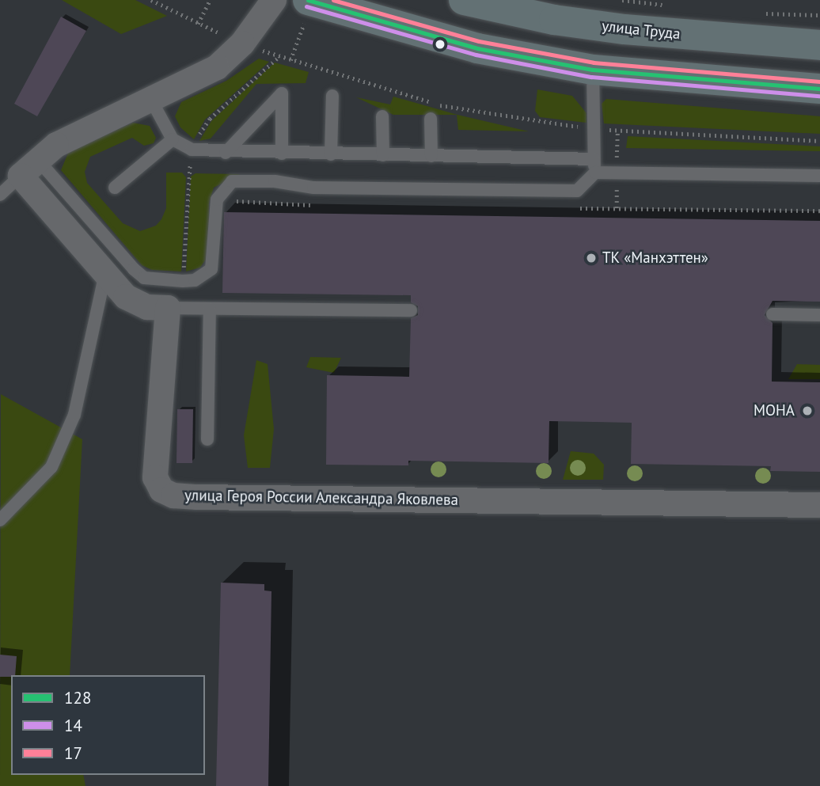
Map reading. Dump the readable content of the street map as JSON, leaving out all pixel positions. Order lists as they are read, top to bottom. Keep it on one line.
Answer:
{"streets":{"main road":["улица Труда"],"street":["улица Героя России Александра Яковлева"]},"places":["ТК «Манхэттен»","МОНА"],"lines":["transit line 128","transit line 17","transit line 14"],"legend":["128","14","17"]}
